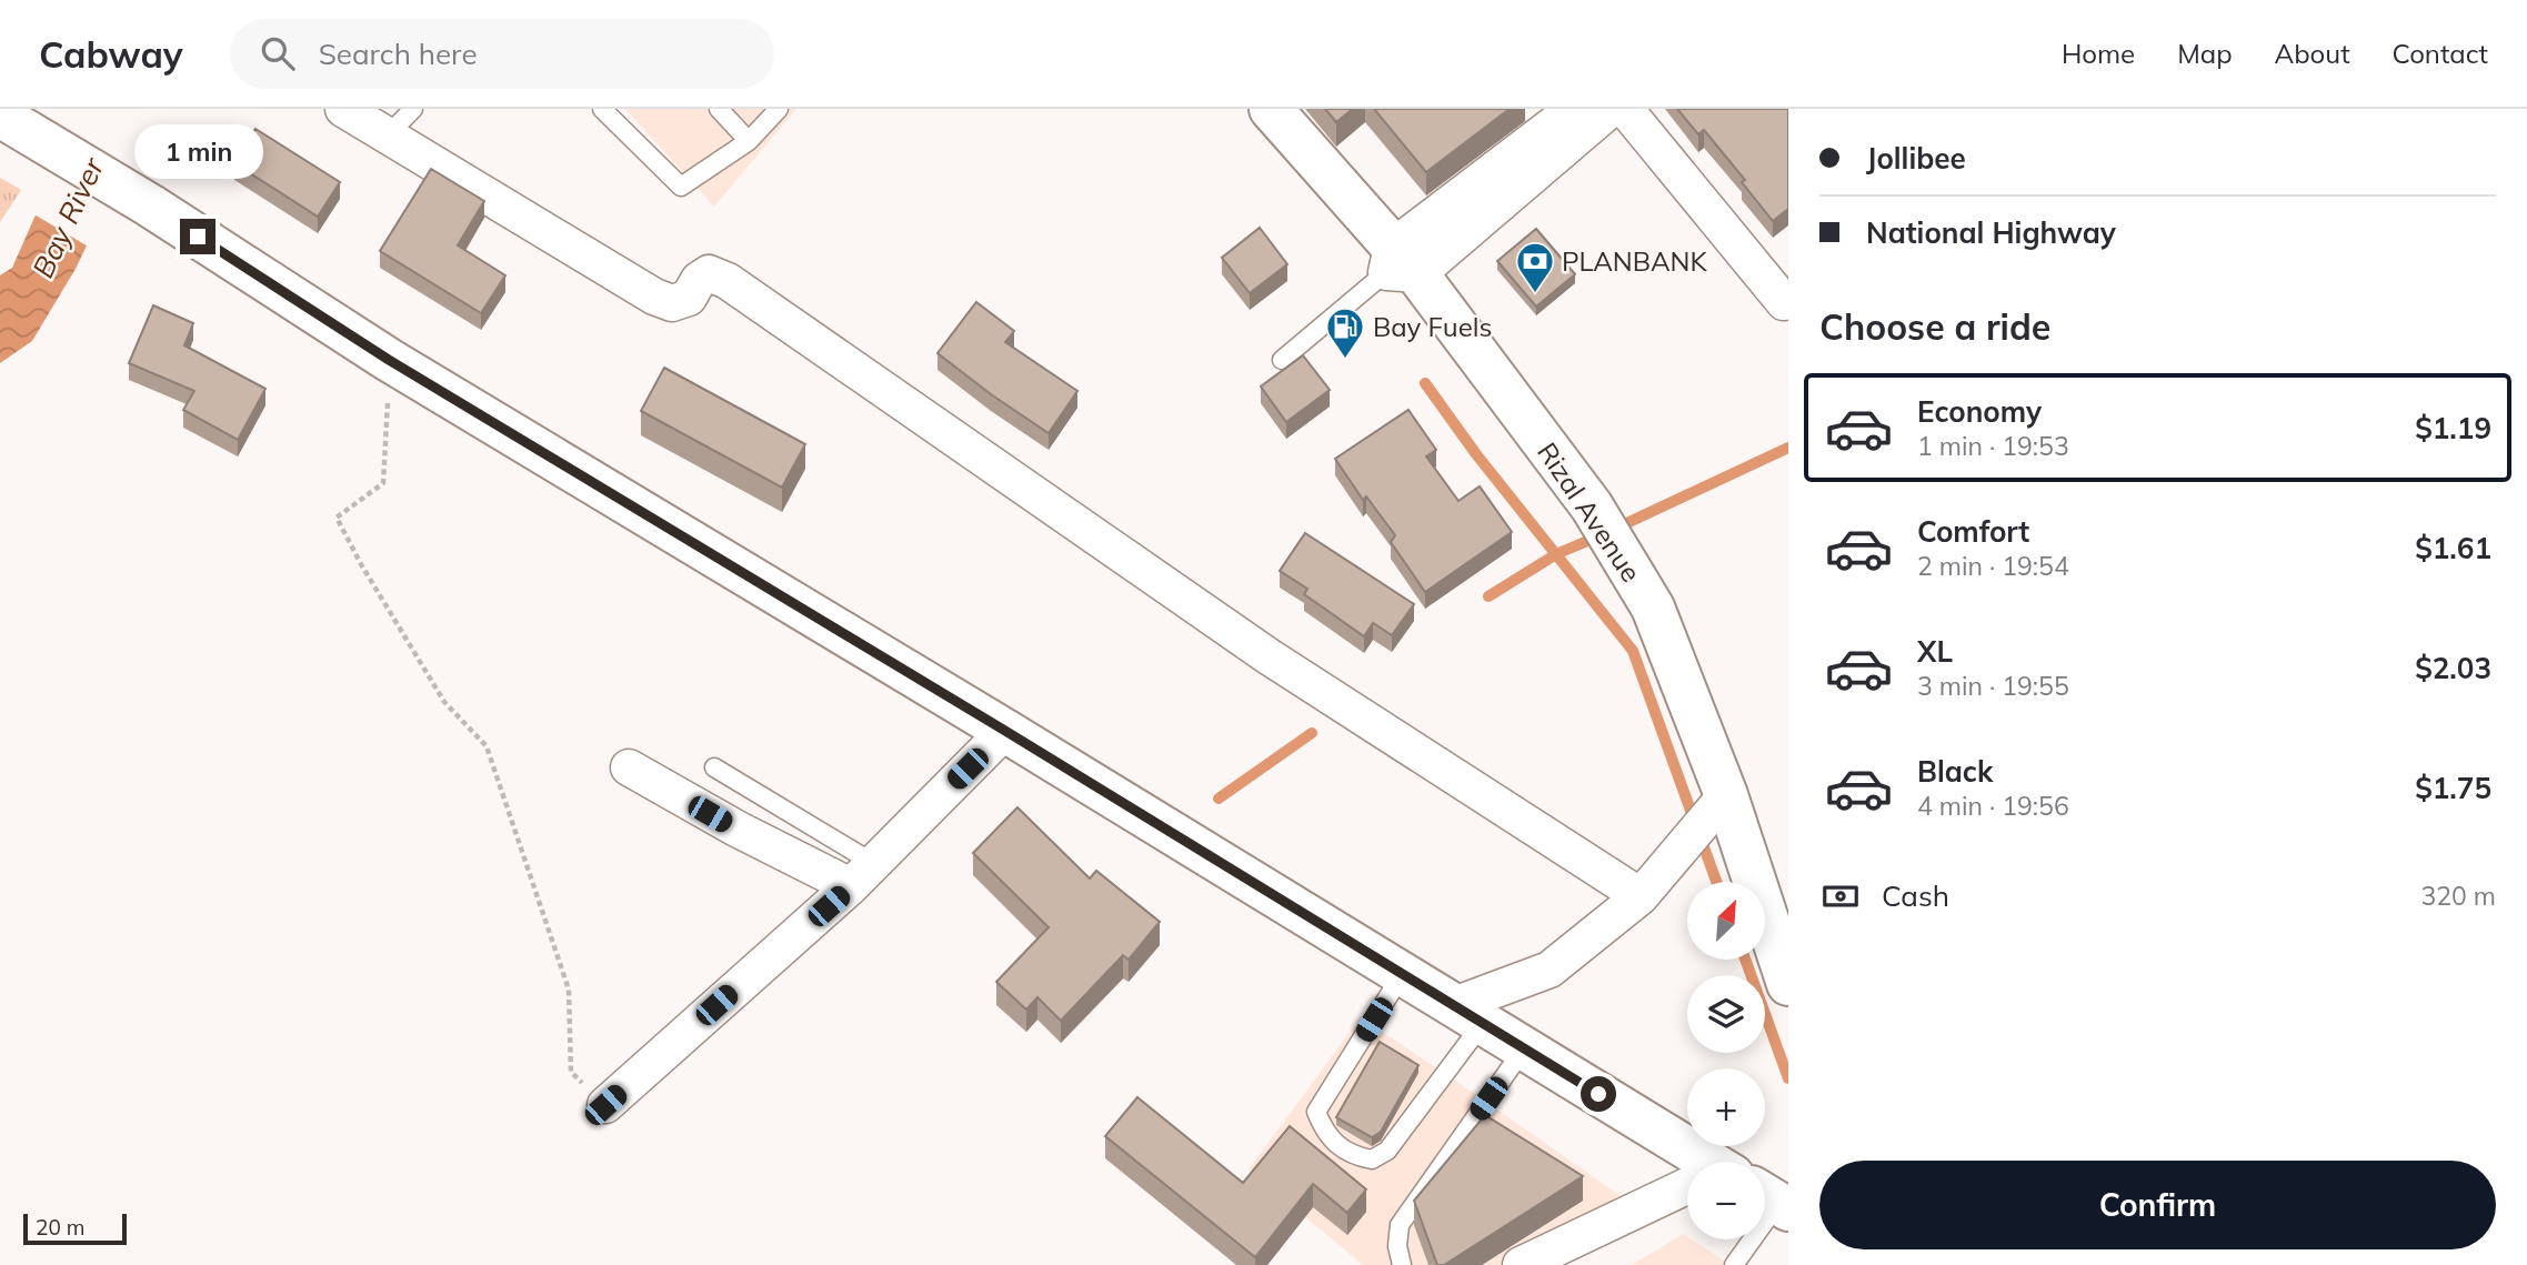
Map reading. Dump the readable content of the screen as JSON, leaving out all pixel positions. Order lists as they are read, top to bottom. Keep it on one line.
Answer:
{"streets":{"main road":["Rizal Avenue"]},"water":["Bay River"],"places":{"bank":["PLANBANK"],"fuel station":["Bay Fuels"]},"scale_bar":"20 m","north":"top right","page":{"header":"Cabway","search":"Search here","nav":["Home","Map","About","Contact"],"banner":["Jollibee","National Highway"],"bubble":"1 min","heading":"Choose a ride","list":[{"name":"Economy","note":"1 min · 19:53","value":"$1.19"},{"name":"Comfort","note":"2 min · 19:54","value":"$1.61"},{"name":"XL","note":"3 min · 19:55","value":"$2.03"},{"name":"Black","note":"4 min · 19:56","value":"$1.75"}],"pay":["Cash","320 m"],"map_buttons":["+","−"],"buttons":"Confirm","scale":"20 m"}}
